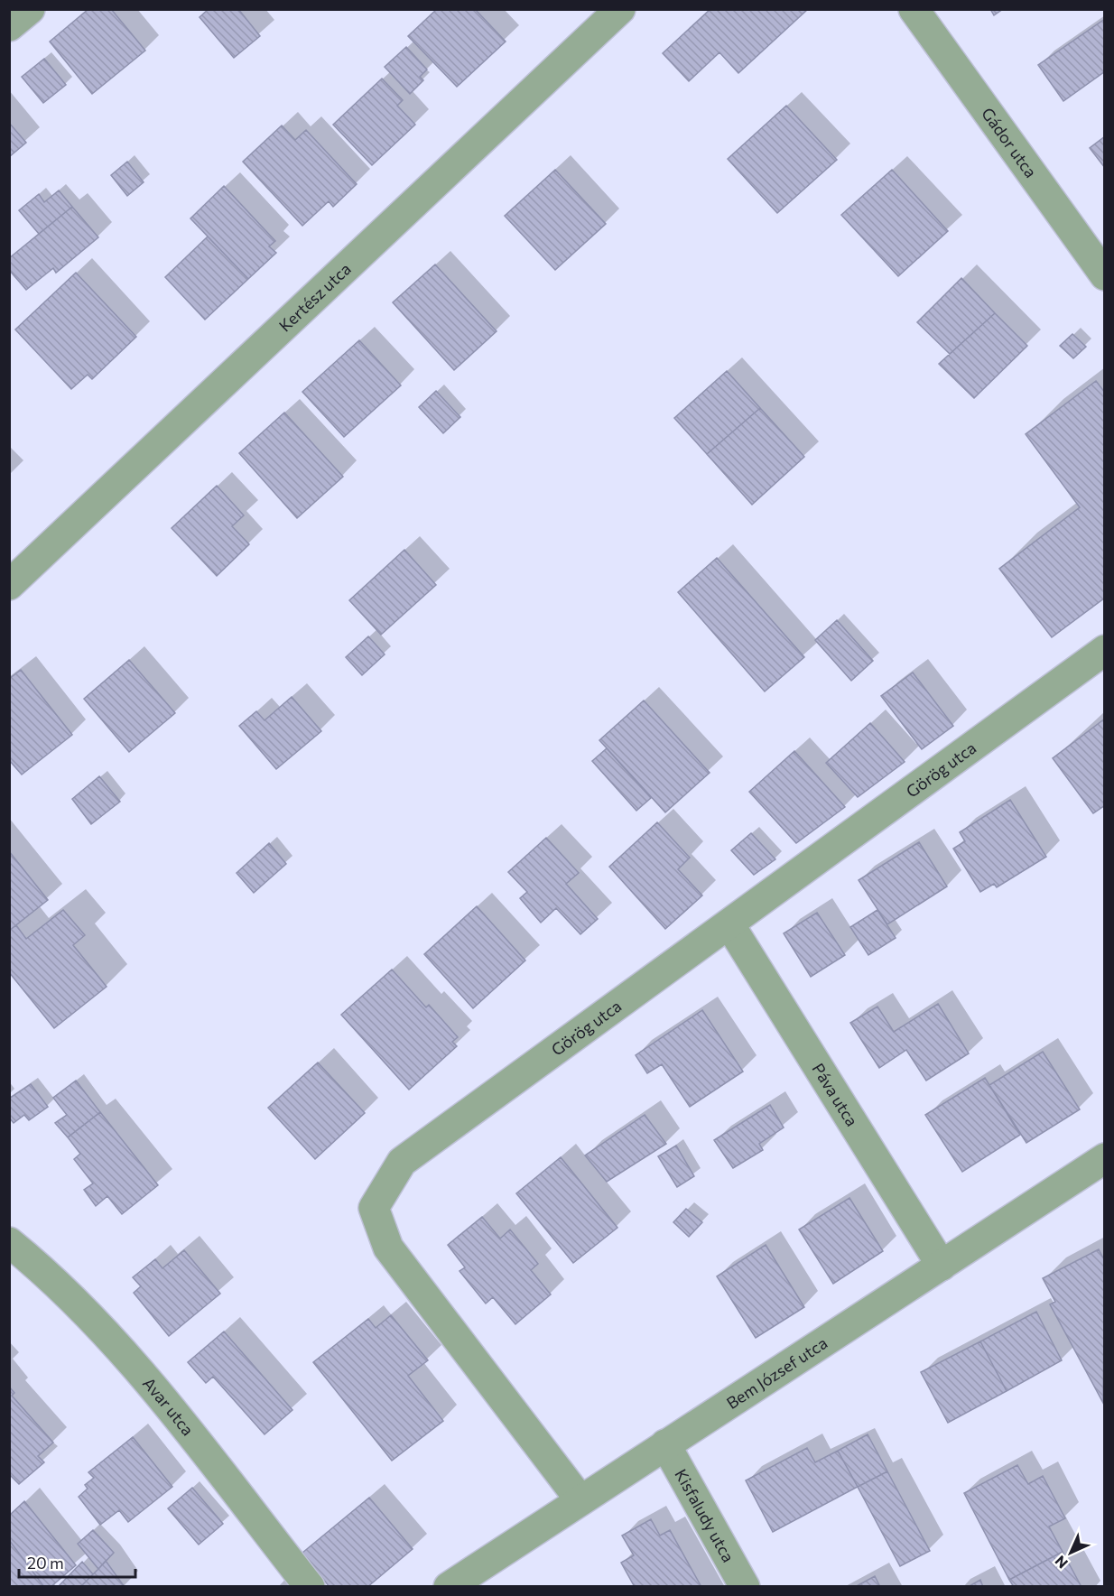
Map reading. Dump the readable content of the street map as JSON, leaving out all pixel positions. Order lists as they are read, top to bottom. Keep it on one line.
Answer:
{"streets":{"street":["Gádor utca","Kertész utca","Görög utca","Páva utca","Bem József utca","Avar utca","Kisfaludy utca"]},"crossings":[["Görög utca","Páva utca"],["Görög utca","Bem József utca"],["Páva utca","Bem József utca"],["Bem József utca","Kisfaludy utca"]],"scale_bar":"20 m","north":"bottom left"}
